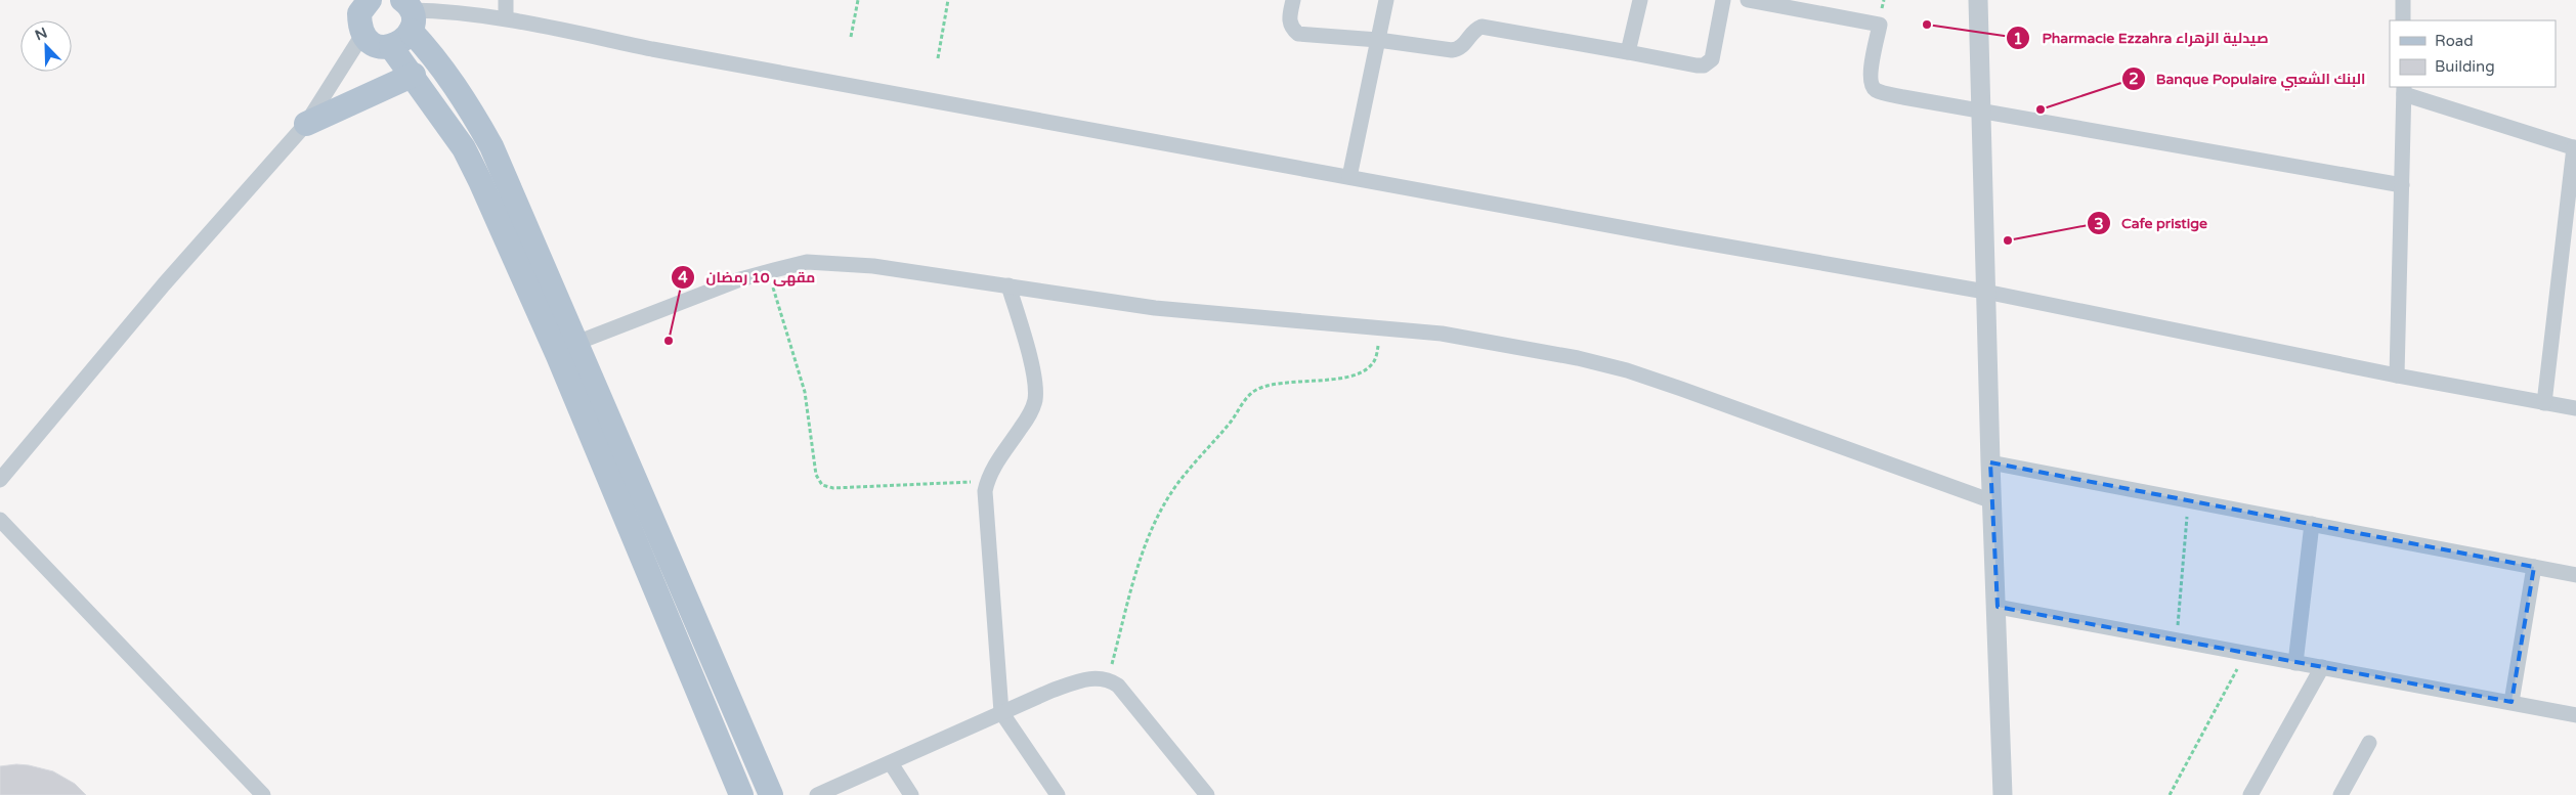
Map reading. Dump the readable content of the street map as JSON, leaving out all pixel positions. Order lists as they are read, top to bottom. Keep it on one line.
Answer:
{"places":["Pharmacie Ezzahra صيدلية الزهراء","Banque Populaire البنك الشعبي","Cafe pristige","مقهى 10 رمضان"],"legend":["Road","Building"],"north":"top left"}
